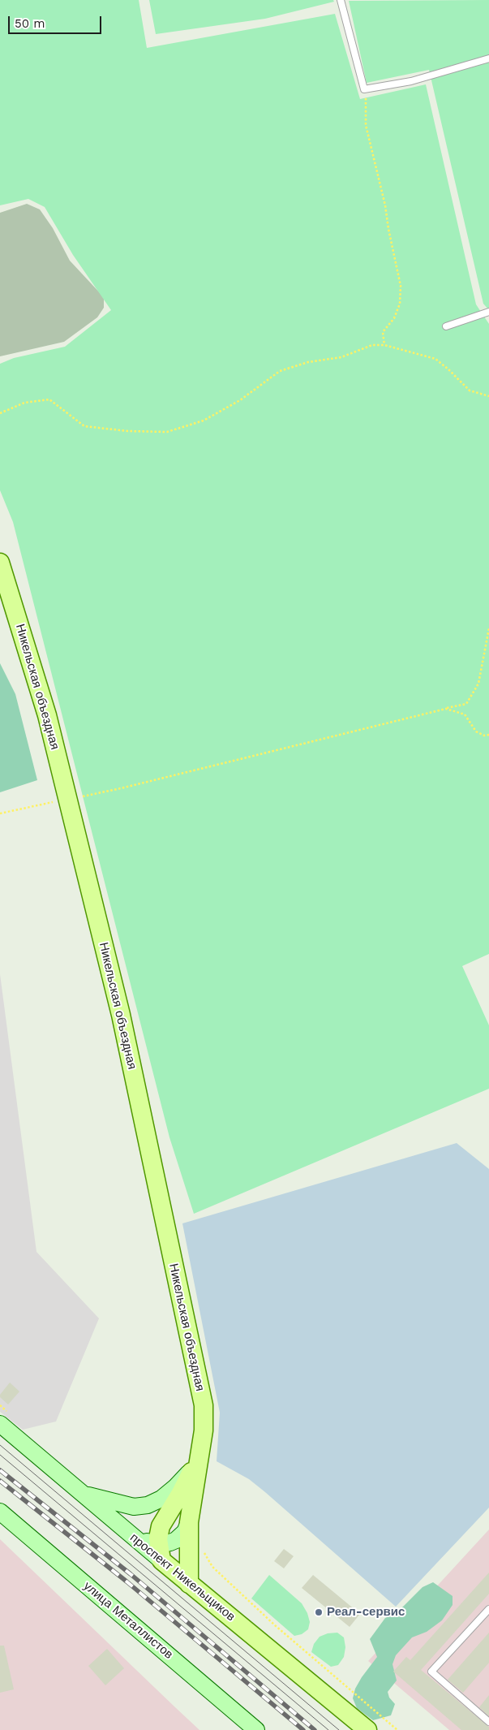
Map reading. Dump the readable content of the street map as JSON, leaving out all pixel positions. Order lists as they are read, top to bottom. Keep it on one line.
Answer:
{"streets":{"main road":["Никельская объездная","проспект Никельщиков","улица Металлистов"]},"crossings":[["Никельская объездная","проспект Никельщиков"]],"places":["Реал-сервис"],"scale_bar":"50 m"}
